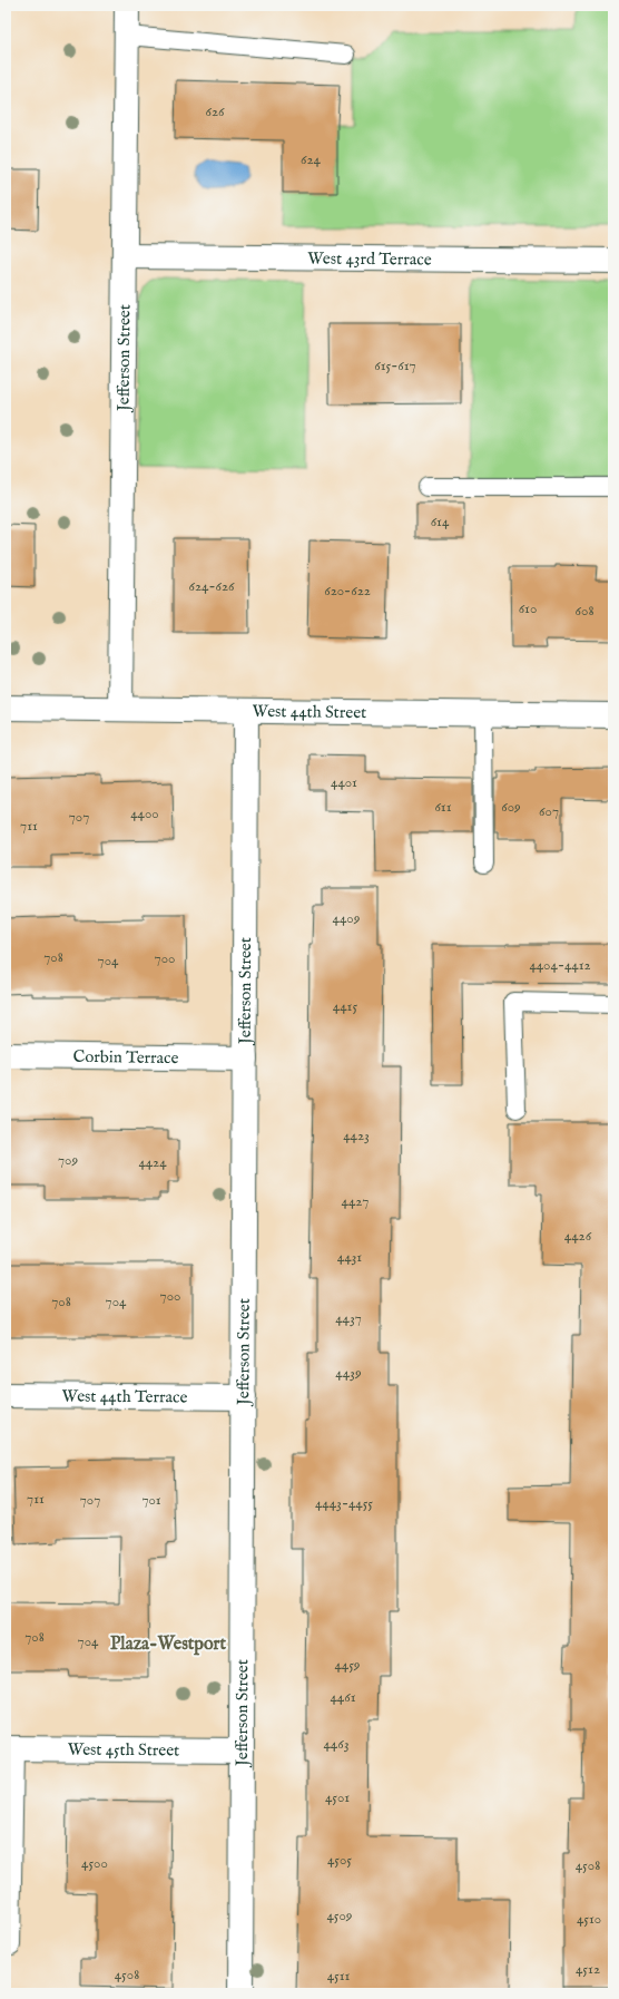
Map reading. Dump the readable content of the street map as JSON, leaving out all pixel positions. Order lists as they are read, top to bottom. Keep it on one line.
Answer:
{"streets":{"street":["West 43rd Terrace","Jefferson Street","West 44th Street","Corbin Terrace","West 44th Terrace","West 45th Street"]},"crossings":[["West 43rd Terrace","Jefferson Street"],["Jefferson Street","West 44th Street"],["Jefferson Street","Corbin Terrace"],["Jefferson Street","West 44th Terrace"],["Jefferson Street","West 45th Street"]],"districts":["Plaza-Westport"],"house_numbers":["626","624","615-617","614","624-626","620-622","610","608","4401","611","609","607","4400","707","711","4409","708","700","704","4404-4412","4415","4423","709","4424","4427","4426","4431","700","708","704","4437","4439","711","707","701","4443-4455","708","704","4459","4461","4463","4501","4505","4500","4508","4509","4510","4512","4508","4511"]}
